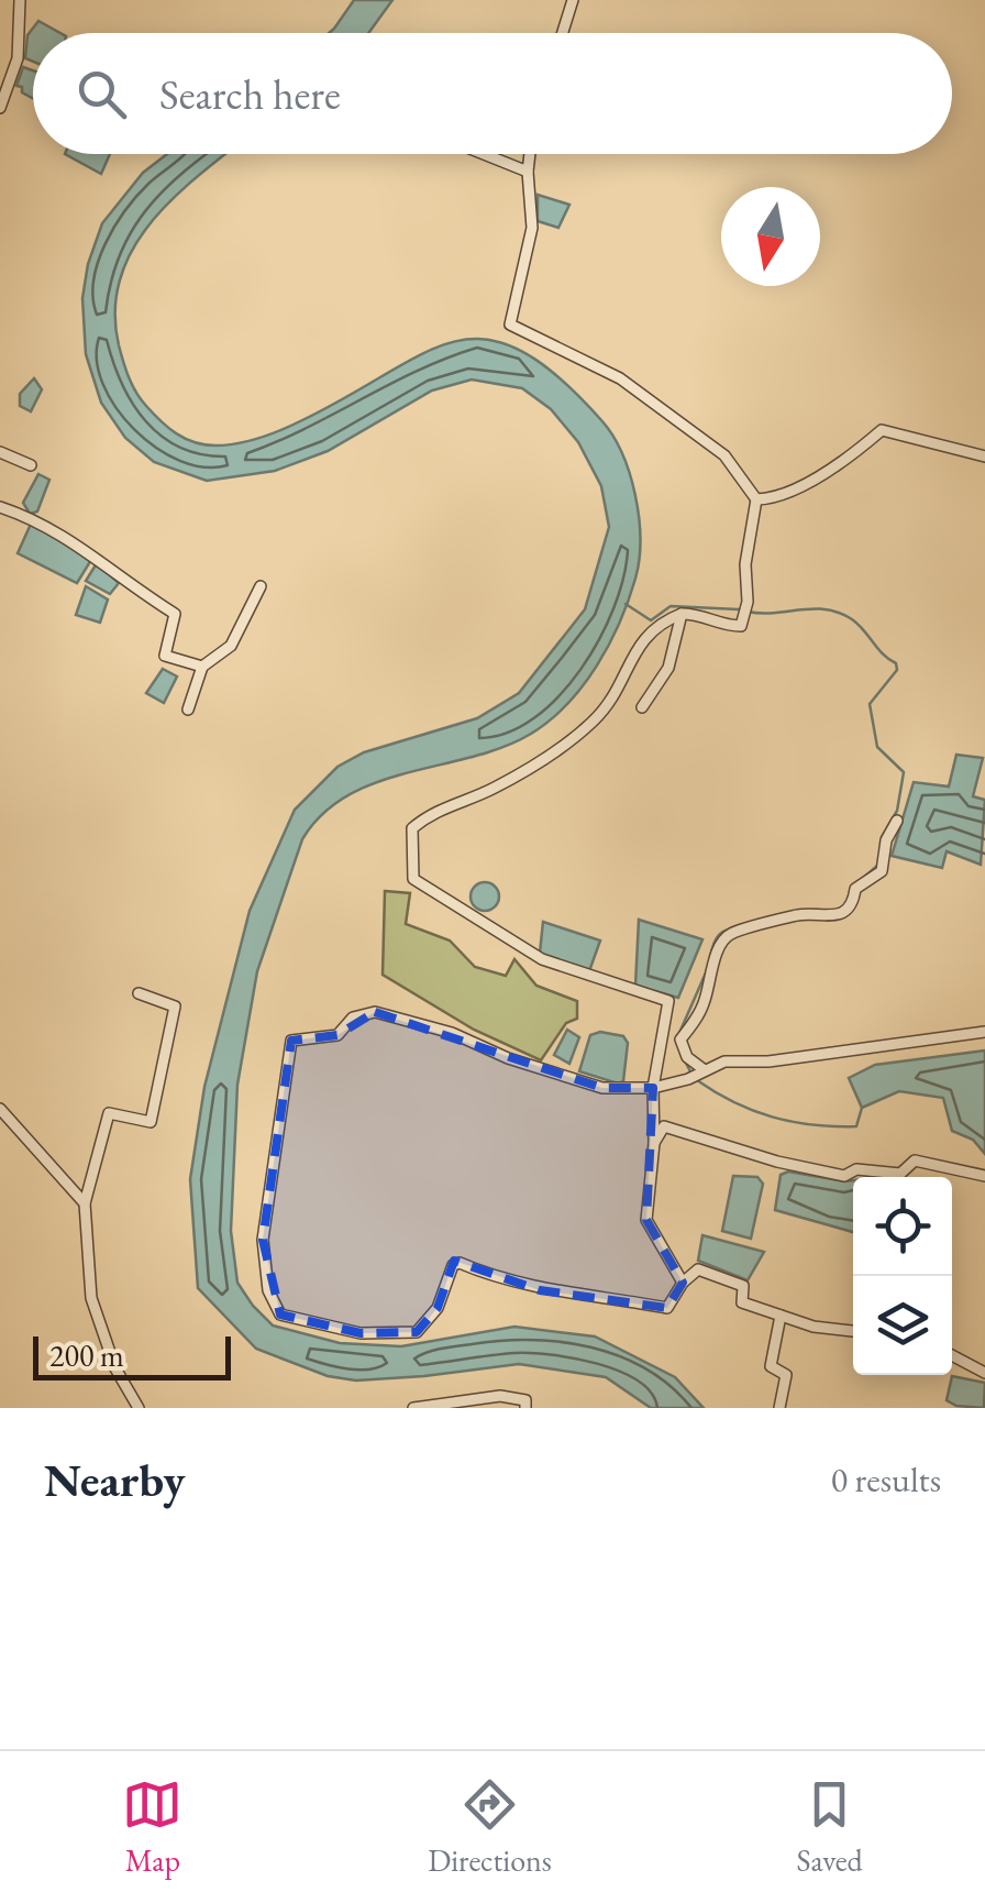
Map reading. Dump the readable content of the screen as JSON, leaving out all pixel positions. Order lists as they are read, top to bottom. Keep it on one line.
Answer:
{"scale_bar":"200 m","north":"bottom","page":{"search":"Search here","scale":"200 m","heading":["Nearby","0 results"],"nav":["Map","Directions","Saved"]}}
